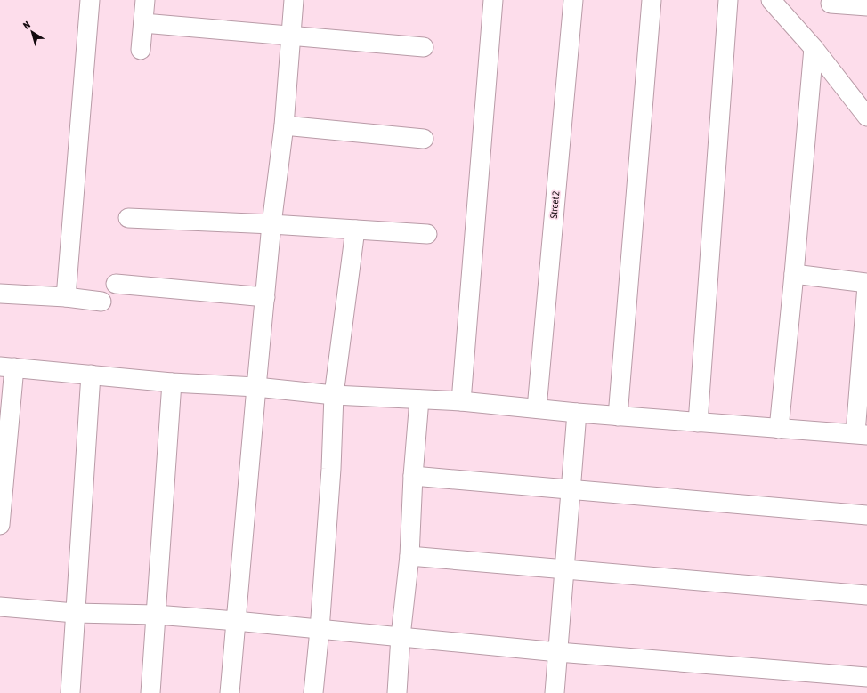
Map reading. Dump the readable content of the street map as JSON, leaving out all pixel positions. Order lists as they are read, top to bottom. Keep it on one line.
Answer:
{"streets":{"street":["Street 2"]},"north":"top left"}
